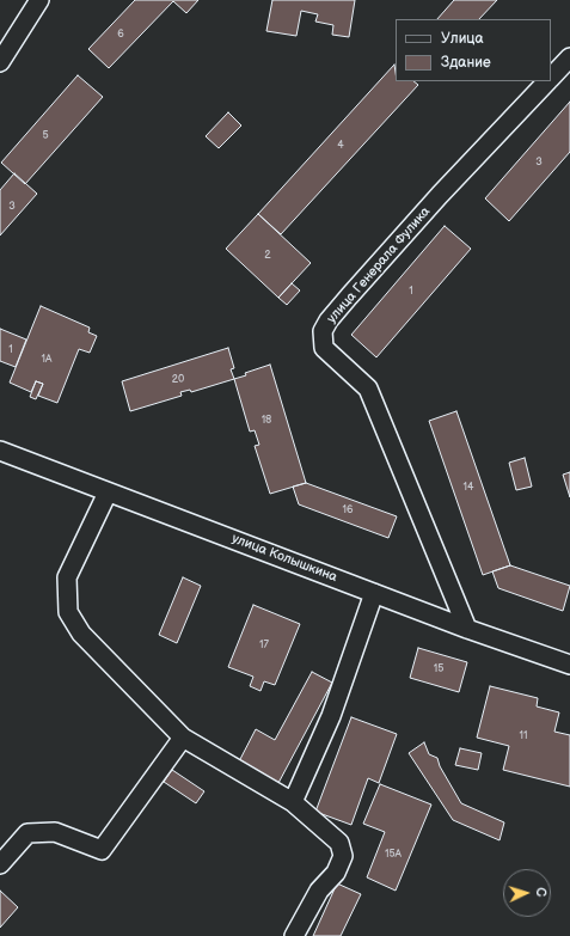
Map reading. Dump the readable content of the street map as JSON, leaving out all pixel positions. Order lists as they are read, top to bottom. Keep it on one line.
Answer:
{"streets":{"street":["улица Генерала Фулика","улица Колышкина"]},"crossings":[["улица Генерала Фулика","улица Колышкина"]],"house_numbers":["6","5","4","3","3","2","1","1","1А","20","18","14","16","17","15","11","15А"],"legend":["Улица","Здание"],"north":"right"}
